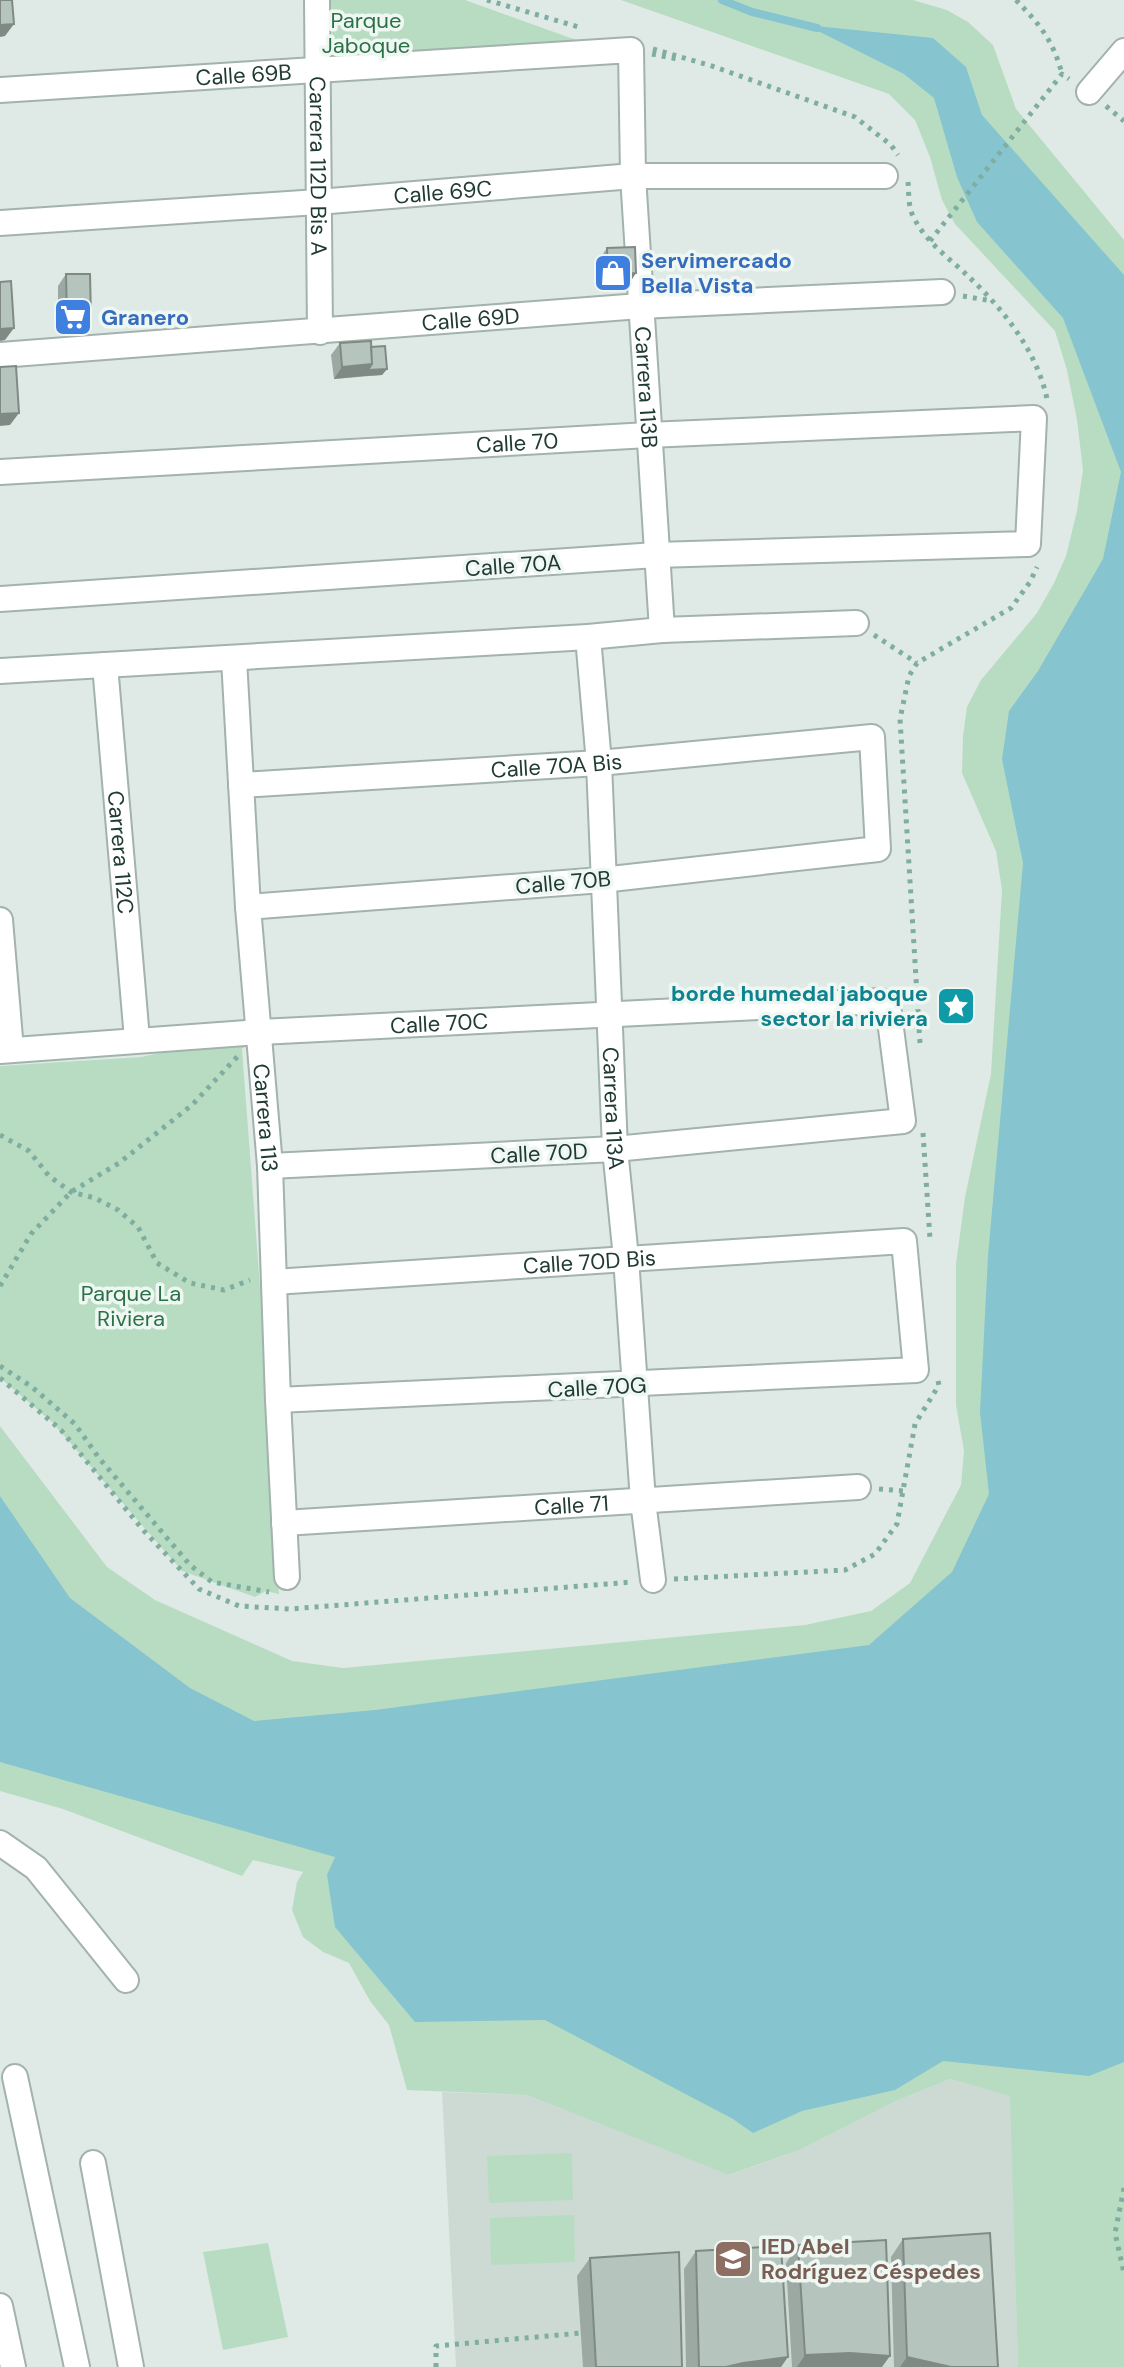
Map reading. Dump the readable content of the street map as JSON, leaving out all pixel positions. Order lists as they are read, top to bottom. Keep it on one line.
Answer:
{"streets":{"street":["Calle 69B","Carrera 112D Bis A","Calle 69C","Calle 69D","Carrera 113B","Calle 70","Calle 70A","Calle 70A Bis","Carrera 112C","Calle 70B","Calle 70C","Carrera 113A","Carrera 113","Calle 70D","Calle 70D Bis","Calle 70G","Calle 71"]},"crossings":[["Calle 69B","Carrera 112D Bis A"],["Calle 69B","Carrera 113B"],["Carrera 112D Bis A","Calle 69C"],["Carrera 112D Bis A","Calle 69D"],["Calle 69C","Carrera 113B"],["Calle 69D","Carrera 113B"],["Carrera 113B","Calle 70"],["Carrera 113B","Calle 70A"],["Calle 70","Calle 70A"],["Calle 70A Bis","Calle 70B"],["Calle 70A Bis","Carrera 113A"],["Calle 70A Bis","Carrera 113"],["Carrera 112C","Calle 70C"],["Calle 70B","Carrera 113A"],["Calle 70B","Carrera 113"],["Calle 70C","Carrera 113A"],["Calle 70C","Carrera 113"],["Calle 70C","Calle 70D"],["Carrera 113A","Calle 70D"],["Carrera 113A","Calle 70D Bis"],["Carrera 113A","Calle 70G"],["Carrera 113A","Calle 71"],["Carrera 113","Calle 70D"],["Carrera 113","Calle 70D Bis"],["Carrera 113","Calle 70G"],["Carrera 113","Calle 71"],["Calle 70D Bis","Calle 70G"]],"parks":["Parque Jaboque","Parque La Riviera"],"places":{"shop":["Servimercado Bella Vista"],"supermarket":["Granero"],"place":["borde humedal jaboque sector la riviera"],"school or university":["IED Abel Rodríguez Céspedes"]}}
